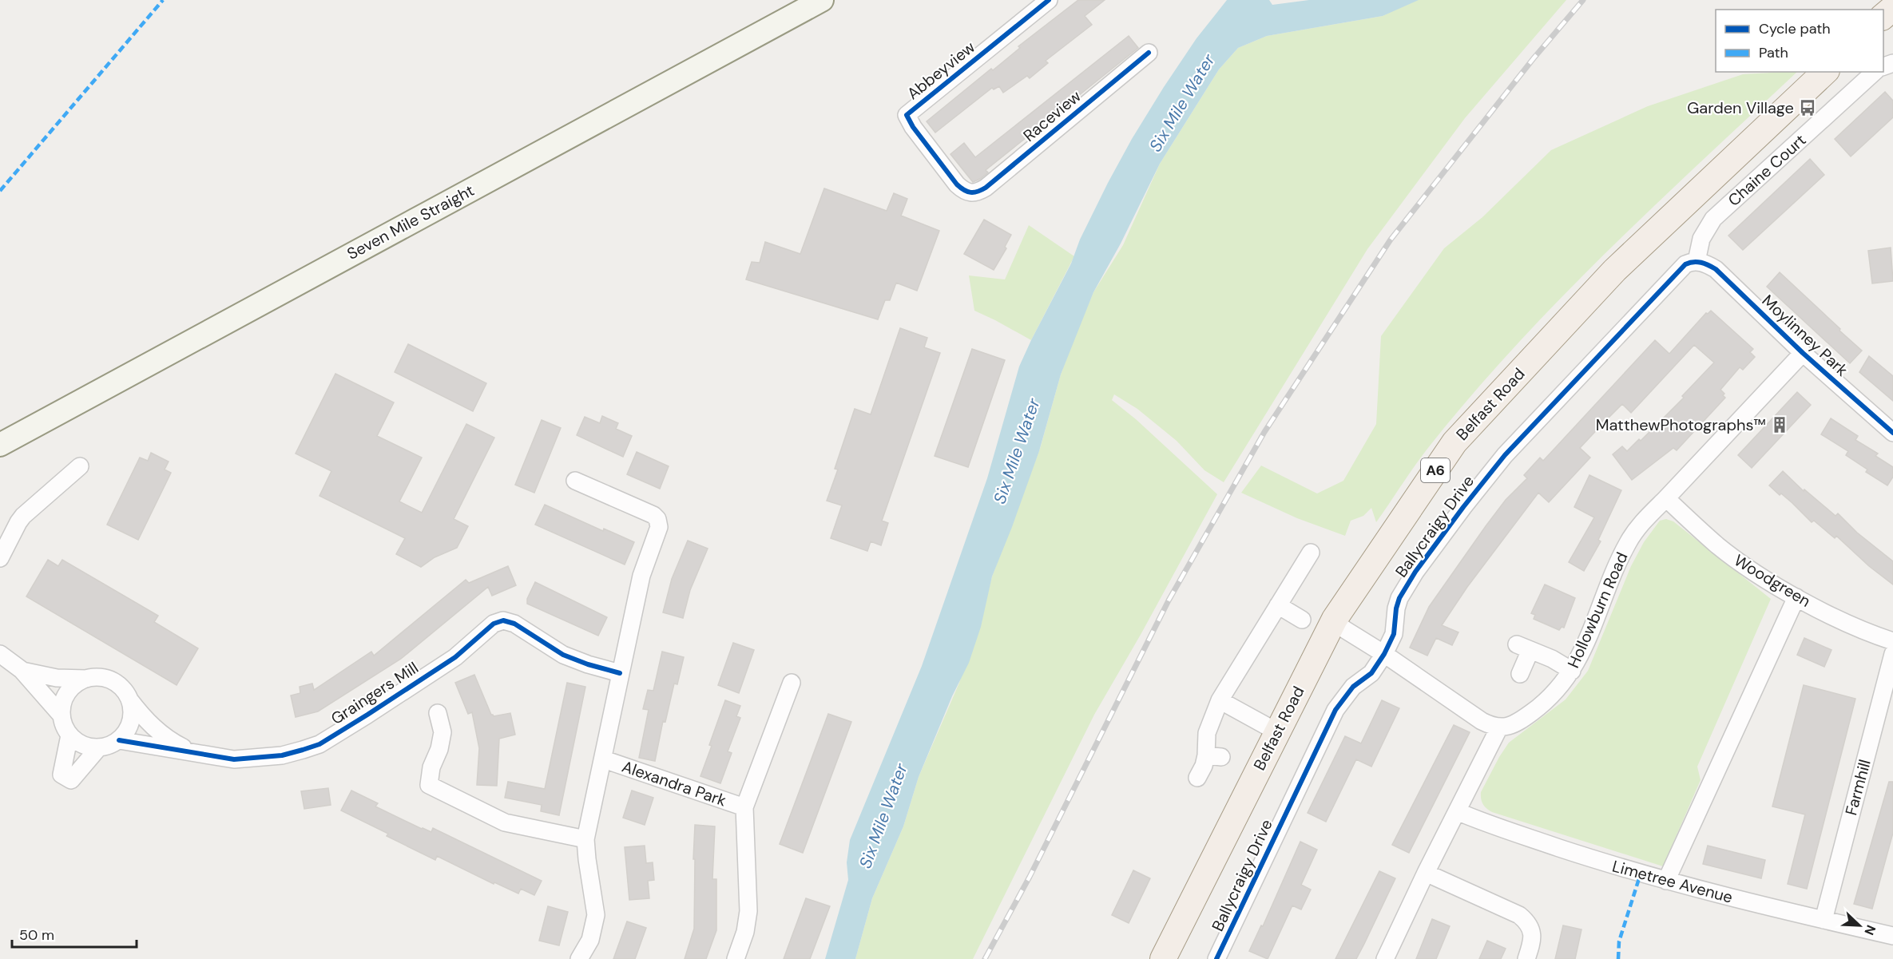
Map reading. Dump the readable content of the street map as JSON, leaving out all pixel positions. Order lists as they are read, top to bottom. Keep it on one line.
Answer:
{"streets":{"main road":["Seven Mile Straight","Belfast Road","A6"],"street":["Abbeyview","Raceview","Chaine Court","Moylinney Park","Ballycraigy Drive","Woodgreen","Hollowburn Road","Graingers Mill","Alexandra Park","Farmhill","Limetree Avenue"]},"crossings":[["Abbeyview","Raceview"],["Chaine Court","Moylinney Park"],["Chaine Court","Ballycraigy Drive"],["Moylinney Park","Ballycraigy Drive"],["Moylinney Park","Hollowburn Road"],["Woodgreen","Hollowburn Road"],["Farmhill","Limetree Avenue"]],"water":["Six Mile Water"],"places":{"bus stop":["Garden Village"],"building":["MatthewPhotographs™"]},"legend":["Cycle path","Path"],"scale_bar":"50 m","north":"bottom right"}
